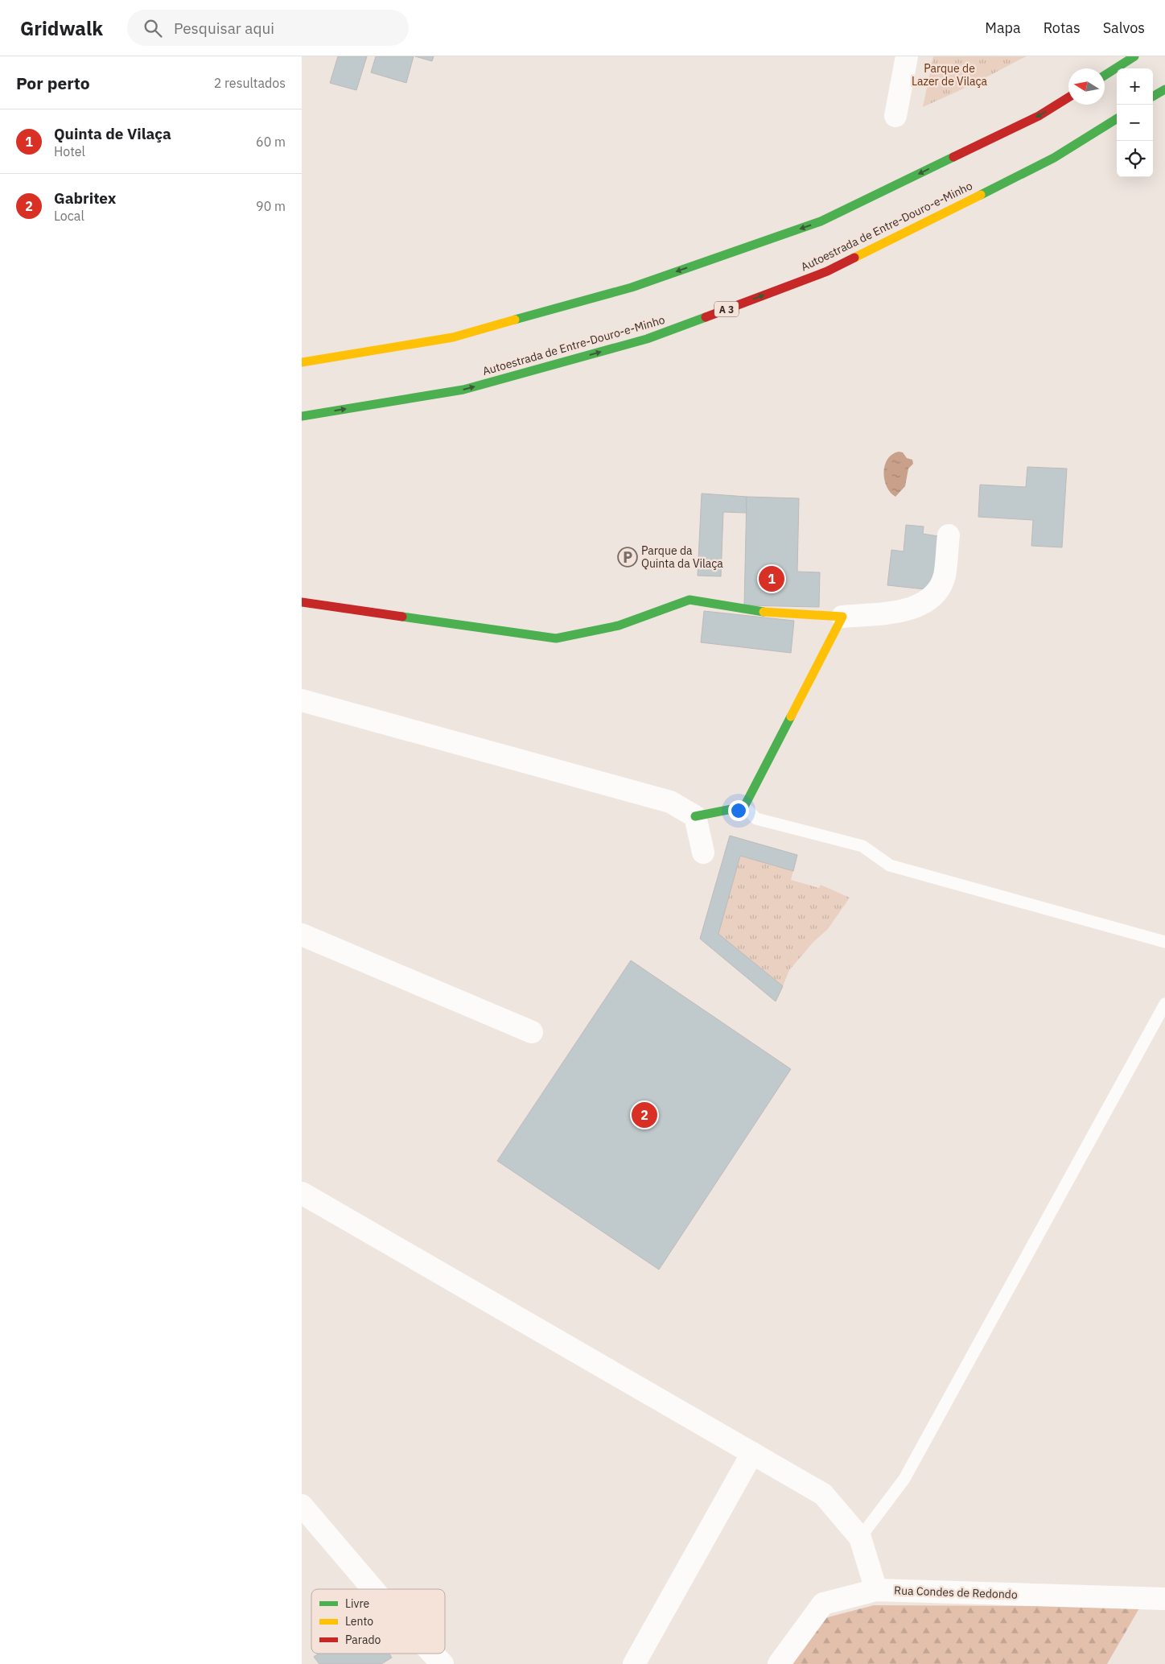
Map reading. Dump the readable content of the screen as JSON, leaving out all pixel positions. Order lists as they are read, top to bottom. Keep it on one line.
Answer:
{"streets":{"main road":["Autoestrada de Entre-Douro-e-Minho","A 3"],"street":["Rua Condes de Redondo"]},"parks":["Parque de Lazer de Vilaça"],"places":{"parking":["Parque da Quinta da Vilaça"]},"legend":["Livre","Lento","Parado"],"north":"left","page":{"header":"Gridwalk","search":"Pesquisar aqui","nav":["Mapa","Rotas","Salvos"],"heading":["Por perto","2 resultados"],"map_buttons":["+","−"],"list":[{"mark":"1","name":"Quinta de Vilaça","note":"Hotel","value":"60 m"},{"mark":"2","name":"Gabritex","note":"Local","value":"90 m"}],"pins":["1","2"]}}
